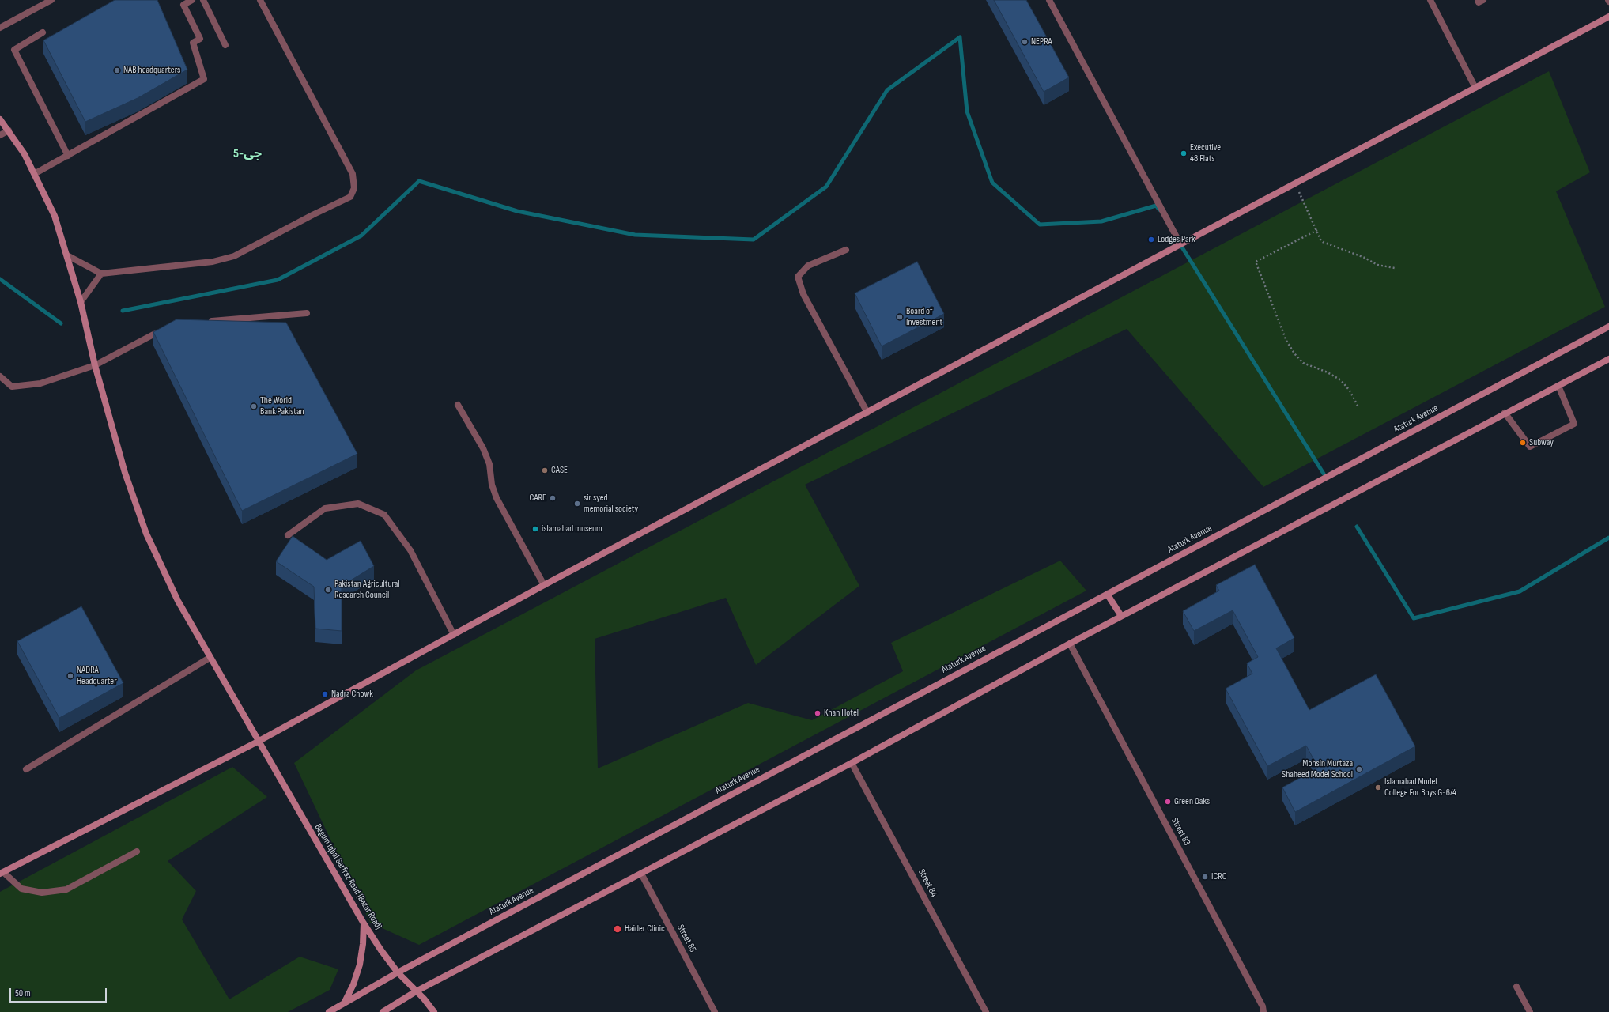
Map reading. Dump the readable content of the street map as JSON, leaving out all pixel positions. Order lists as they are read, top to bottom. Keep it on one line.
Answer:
{"streets":{"street":["Ataturk Avenue","Street 83","Begum Iqbal Sarfraz Road (Bazar Road)","Street 84","Street 85"]},"crossings":[["Ataturk Avenue","Begum Iqbal Sarfraz Road (Bazar Road)"]],"districts":["جی-5"],"places":["NEPRA","NAB headquarters","Executive 48 Flats","Lodges Park","Board of Investment","The World Bank Pakistan","Subway","CASE","CARE","sir syed memorial society","islamabad museum","Pakistan Agricultural Research Council","NADRA Headquarter","Nadra Chowk","Khan Hotel","Mohsin Murtaza Shaheed Model School","Islamabad Model College For Boys G-6/4","Green Oaks","ICRC","Haider Clinic"],"scale_bar":"50 m"}
